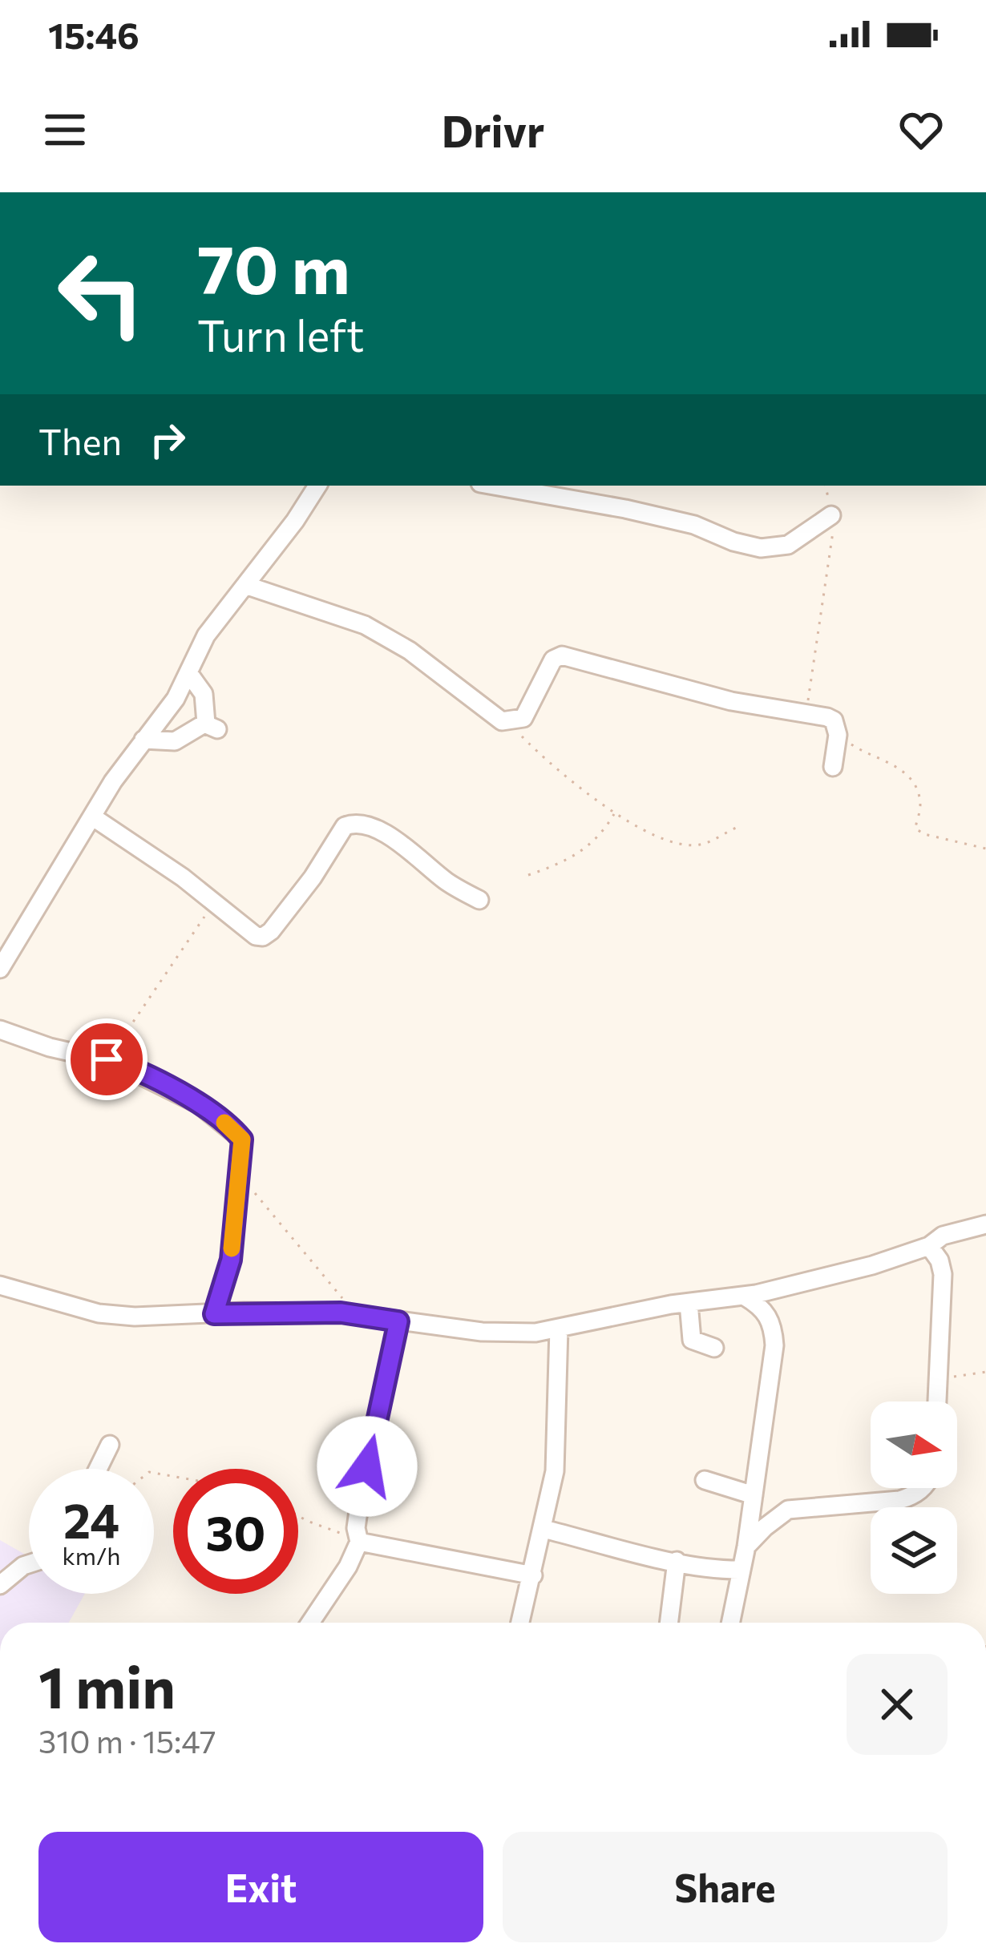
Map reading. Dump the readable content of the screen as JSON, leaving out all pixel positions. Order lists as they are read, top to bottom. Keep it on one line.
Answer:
{"north":"right","page":{"status":"15:46","header":"Drivr","turn":["70 m","Turn left"],"then":"Then","speed":"24 km/h","limit":"30","heading":["1 min","310 m · 15:47"],"buttons":["Exit","Share"]}}
